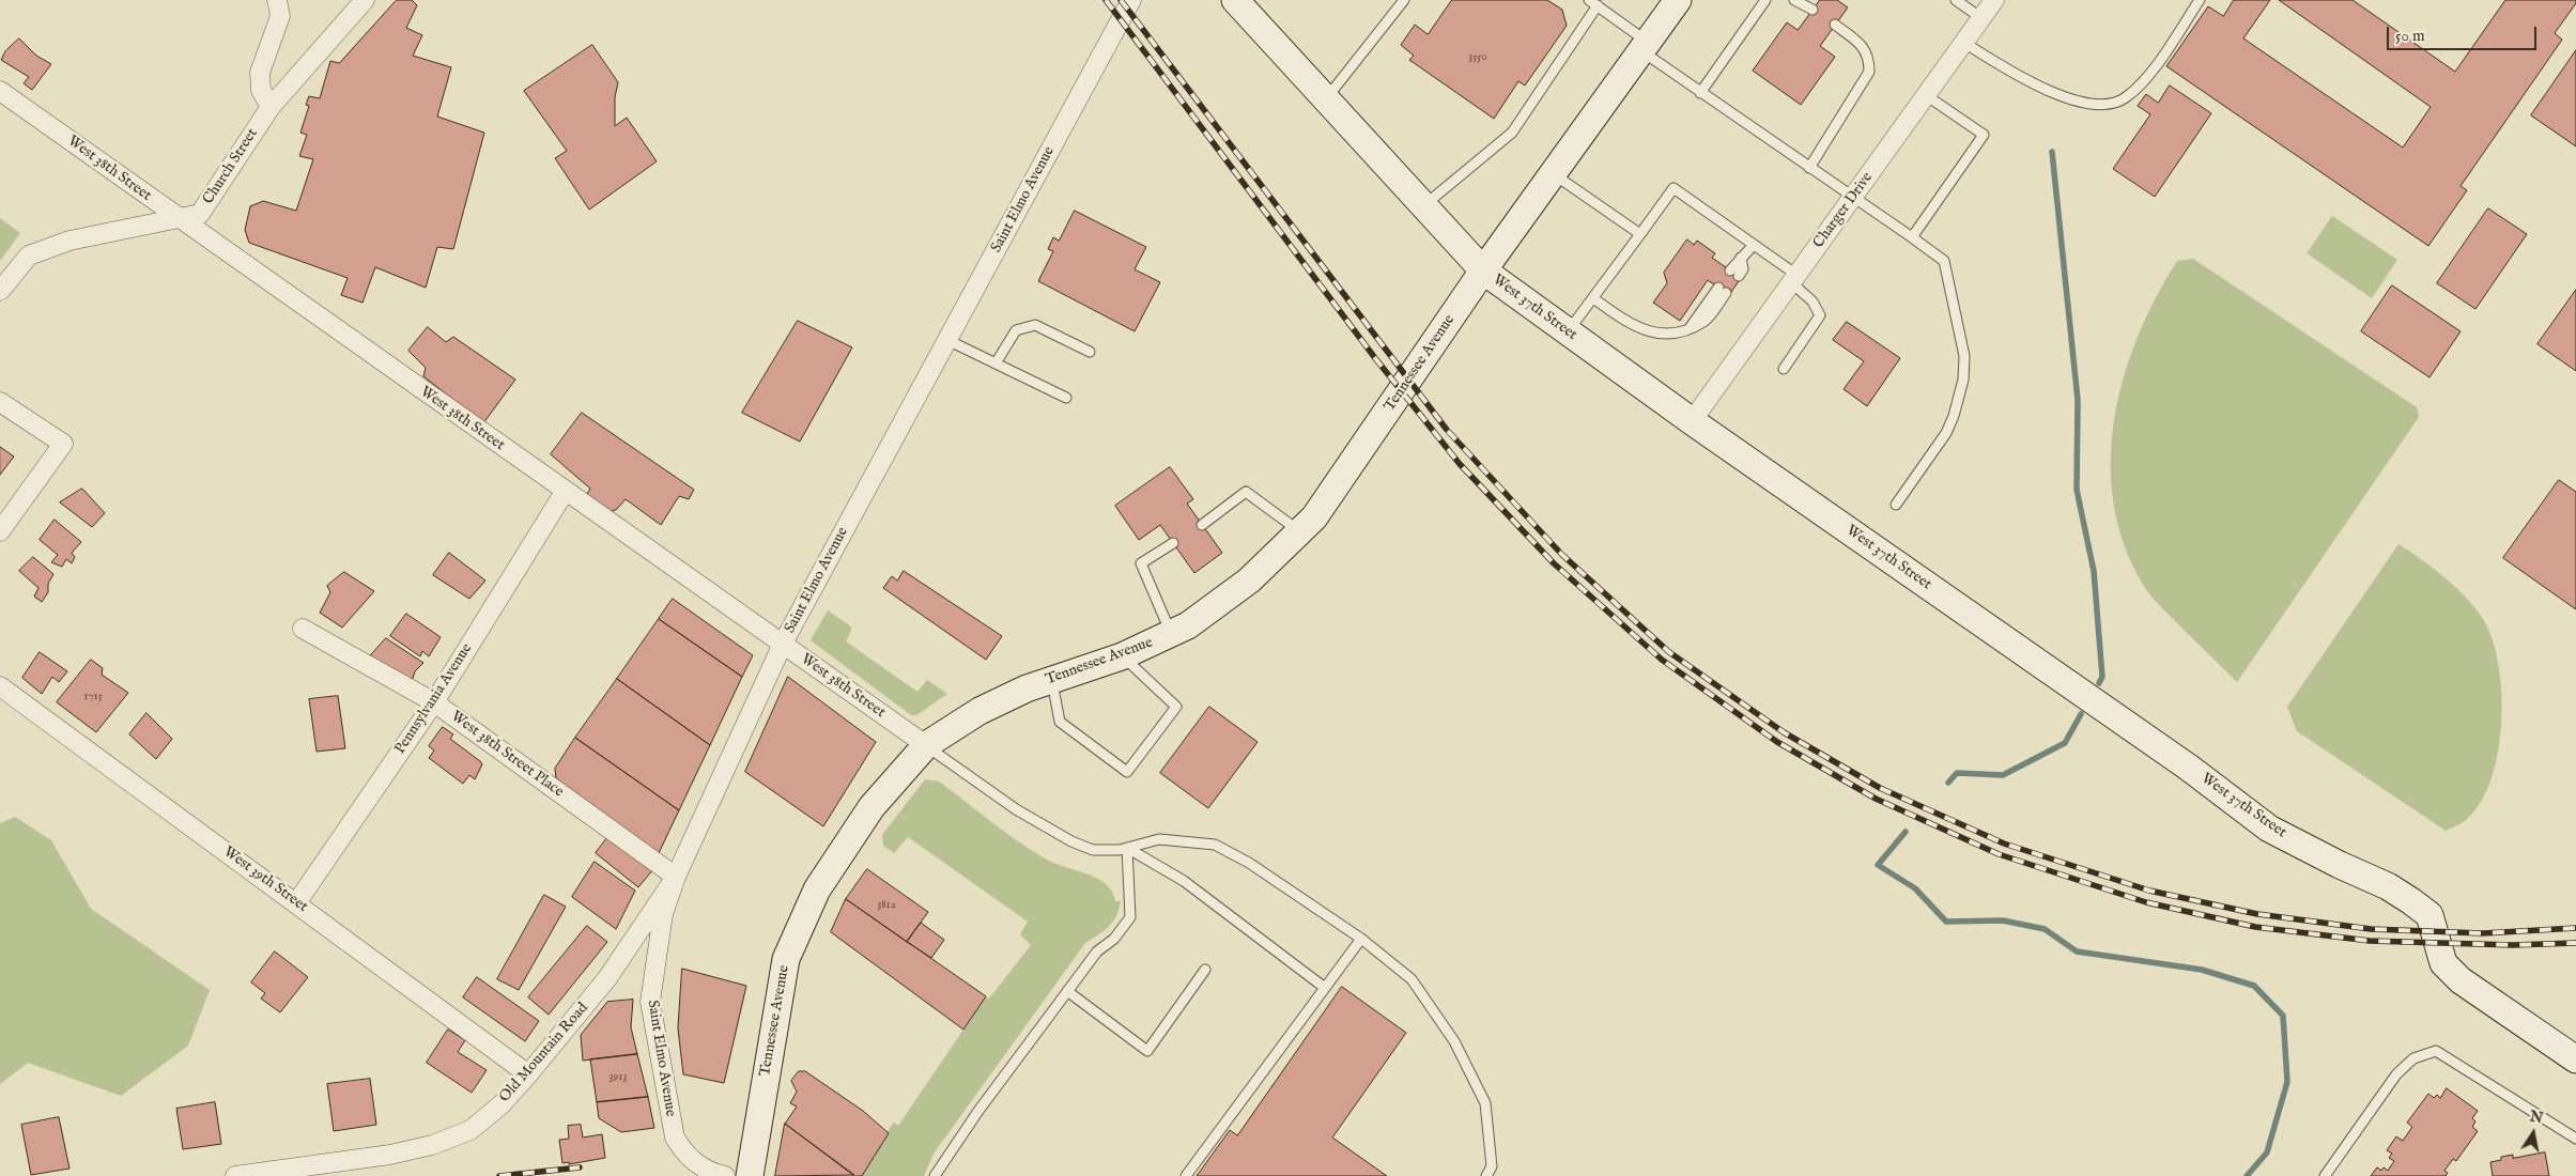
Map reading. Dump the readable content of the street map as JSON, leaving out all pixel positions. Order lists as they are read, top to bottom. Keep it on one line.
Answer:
{"streets":{"street":["Church Street","West 38th Street","Saint Elmo Avenue","Charger Drive","West 37th Street","Tennessee Avenue","Pennsylvania Avenue","West 38th Street Place","West 39th Street","Old Mountain Road"]},"crossings":[["Church Street","West 38th Street"],["West 38th Street","Saint Elmo Avenue"],["West 38th Street","Tennessee Avenue"],["West 38th Street","Pennsylvania Avenue"],["Saint Elmo Avenue","West 38th Street Place"],["Saint Elmo Avenue","Old Mountain Road"],["Charger Drive","West 37th Street"],["West 37th Street","Tennessee Avenue"],["Pennsylvania Avenue","West 38th Street Place"],["Pennsylvania Avenue","West 39th Street"],["West 38th Street Place","Old Mountain Road"],["West 39th Street","Old Mountain Road"]],"house_numbers":["3550","1715","3812","3913"],"scale_bar":"50 m","north":"top"}
